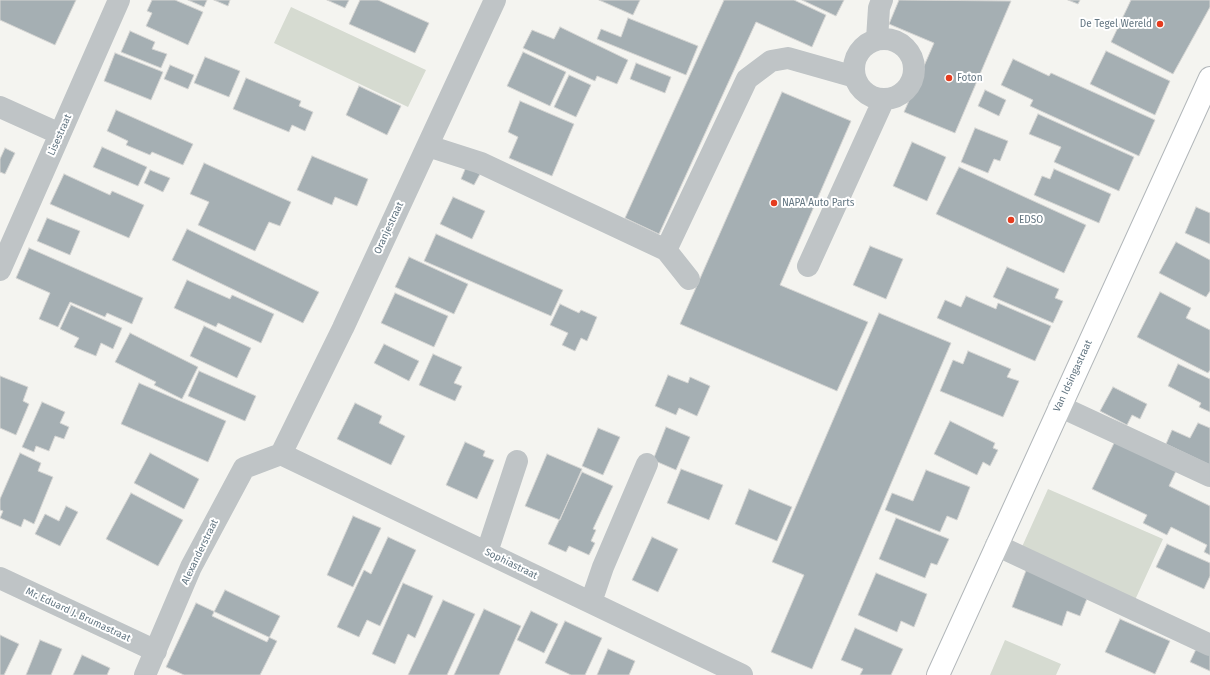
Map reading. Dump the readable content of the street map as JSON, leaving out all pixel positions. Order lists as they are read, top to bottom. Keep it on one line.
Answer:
{"streets":{"main road":["Van Idsingastraat"],"street":["Lisestraat","Oranjestraat","Alexanderstraat","Sophiastraat","Mr. Eduard J. Brumastraat"]},"crossings":[["Oranjestraat","Alexanderstraat"],["Oranjestraat","Sophiastraat"],["Alexanderstraat","Sophiastraat"],["Alexanderstraat","Mr. Eduard J. Brumastraat"]],"places":["De Tegel Wereld","Foton","NAPA Auto Parts","EDSO"]}
